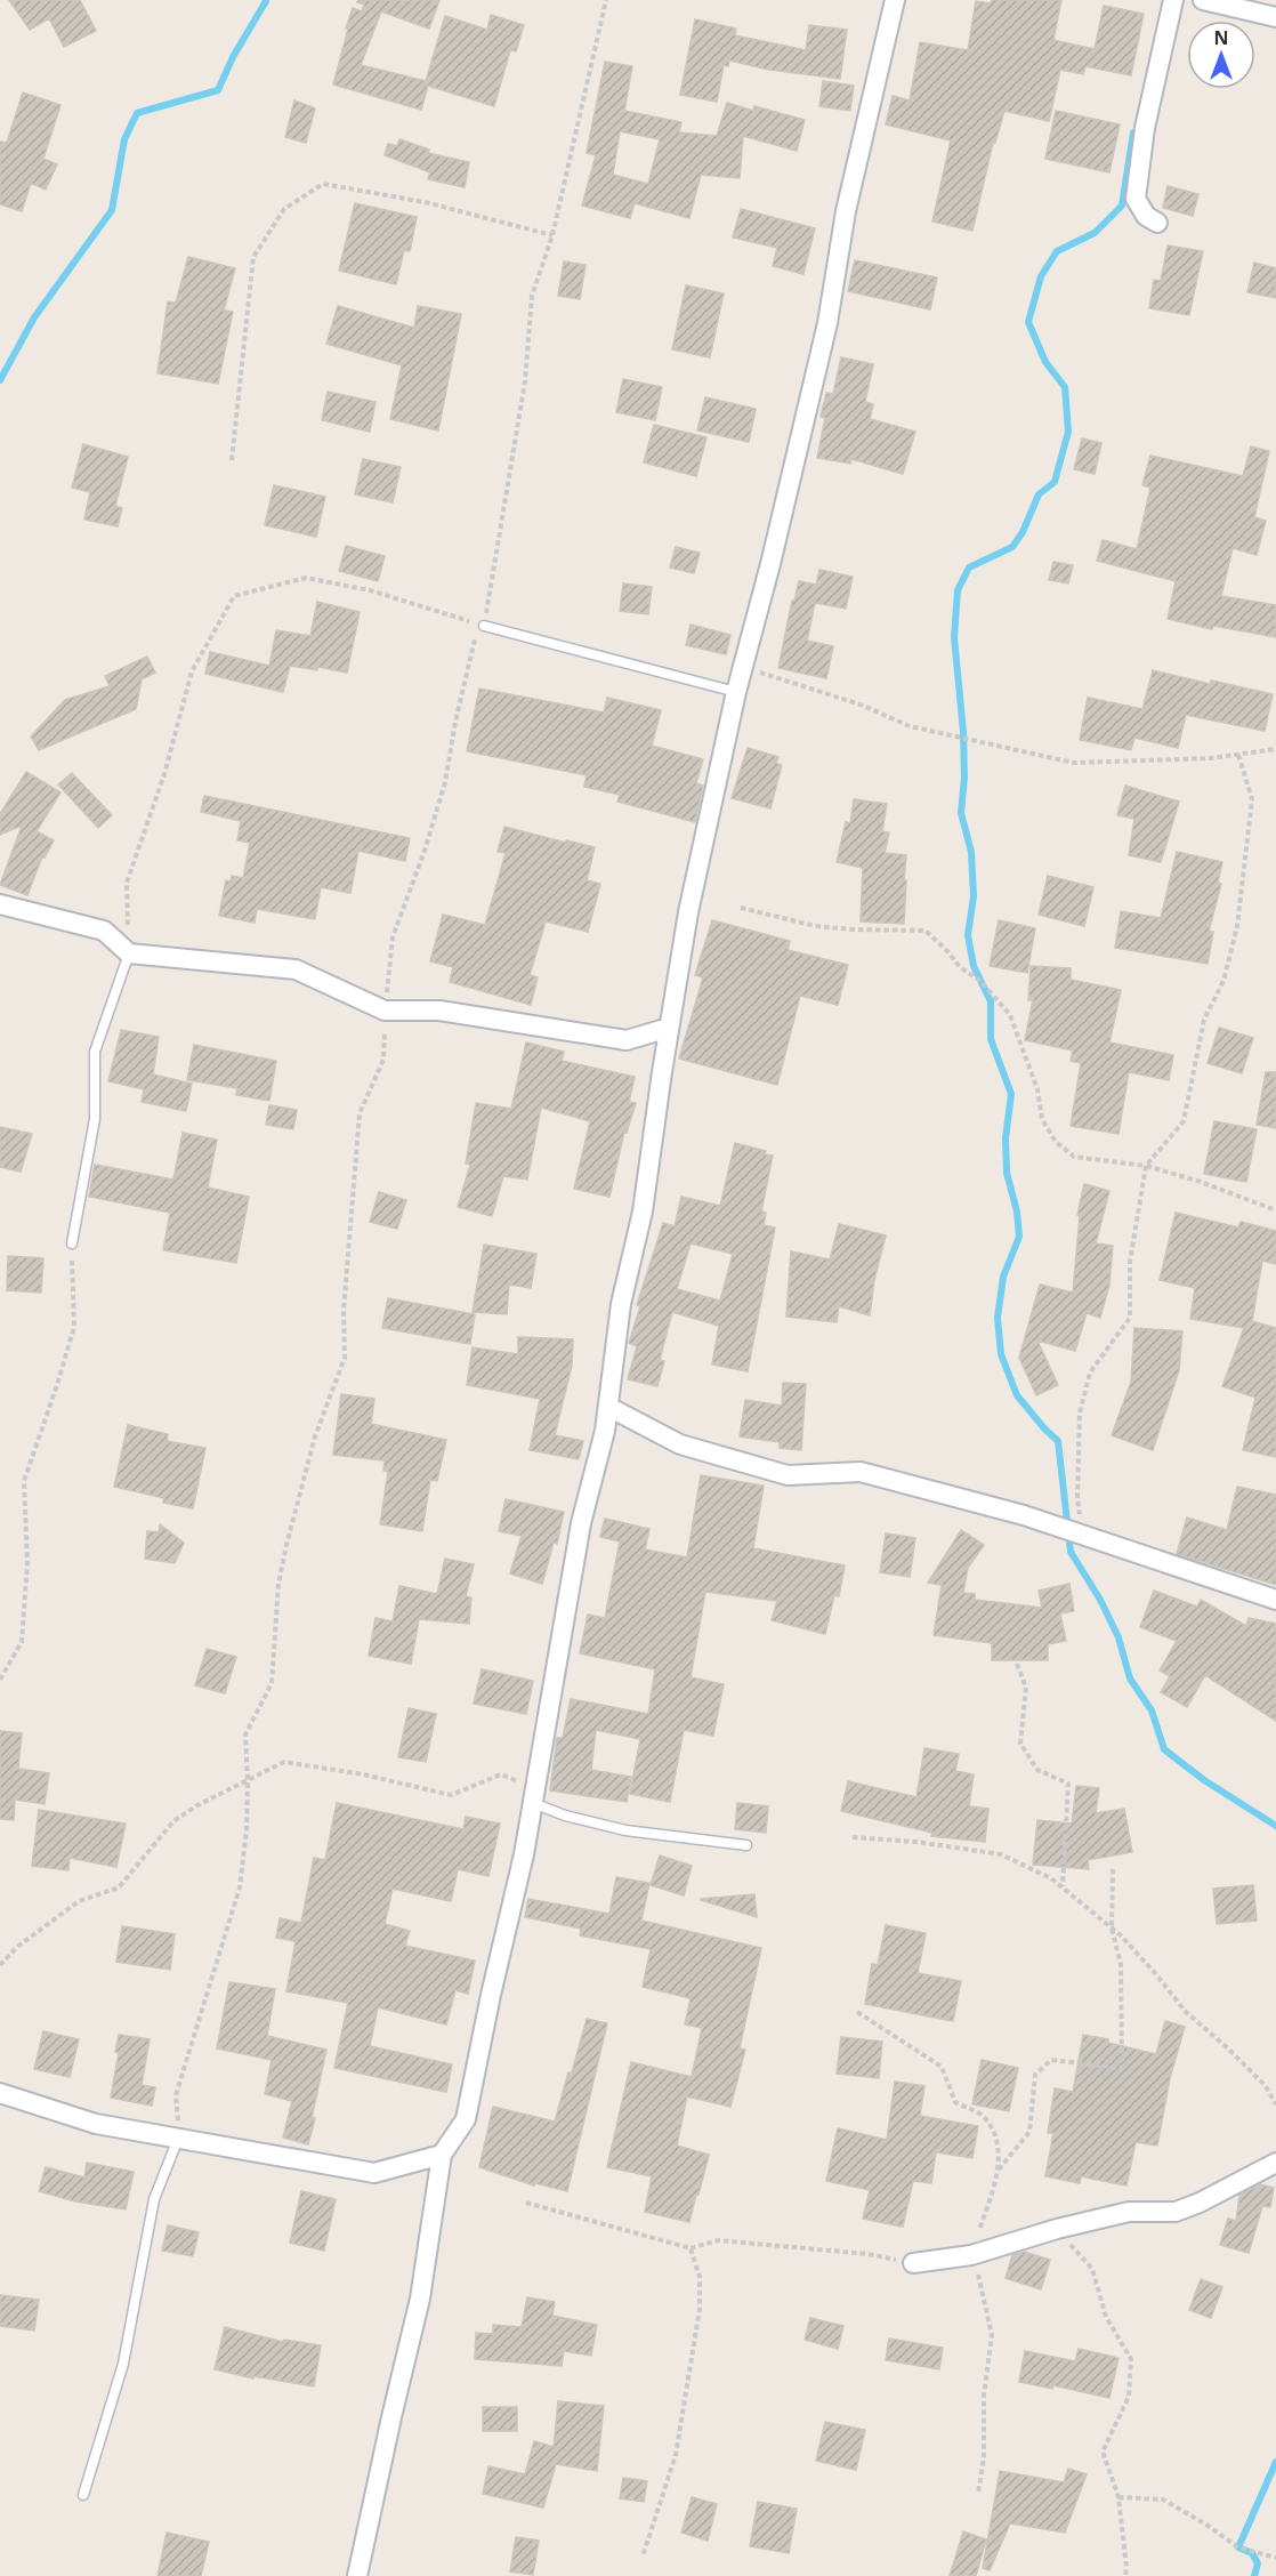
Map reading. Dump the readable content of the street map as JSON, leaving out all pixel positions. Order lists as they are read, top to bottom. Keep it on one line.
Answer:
{"north":"top"}
